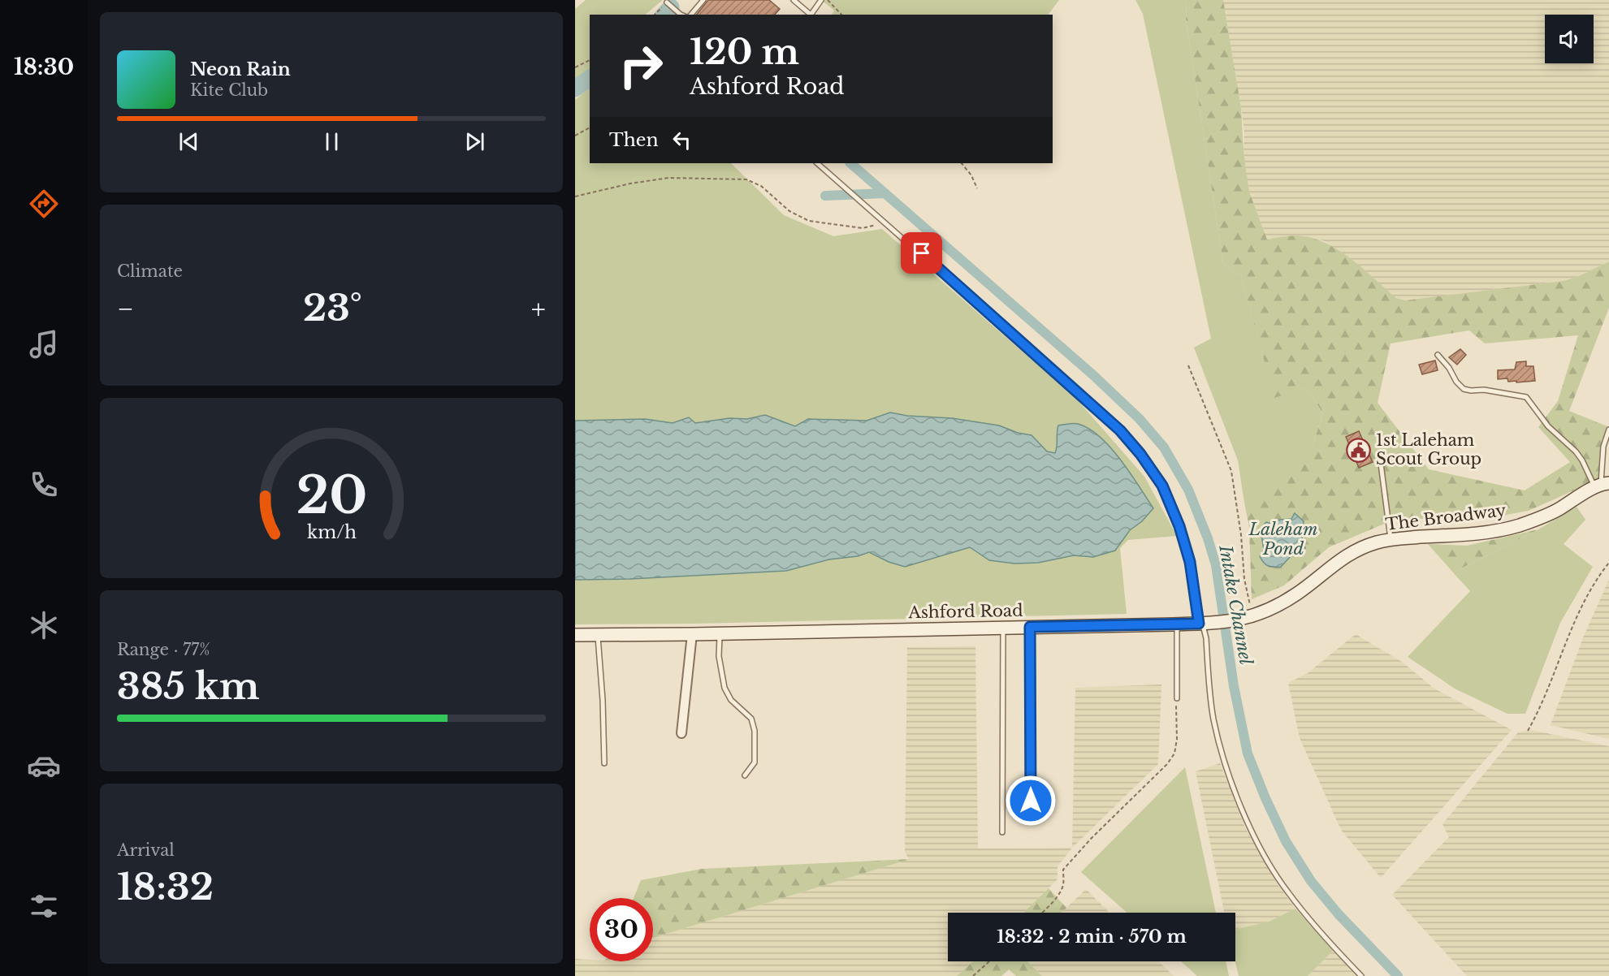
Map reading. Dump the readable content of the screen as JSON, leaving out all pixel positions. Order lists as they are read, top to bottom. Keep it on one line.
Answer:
{"streets":{"main road":["The Broadway","Ashford Road"]},"crossings":[["The Broadway","Ashford Road"]],"water":["Laleham Pond","Intake Channel"],"places":{"public building":["1st Laleham Scout Group"]},"page":{"tabs":"18:30","turn":["120 m","Ashford Road"],"song":["Neon Rain","Kite Club"],"then":"Then","tile":["Climate",["Range · 77%","385 km"],["Arrival","18:32"]],"heat":["−","23°","+"],"limit":"30","trip":"18:32 · 2 min · 570 m","gauge":["20","km/h"]}}
